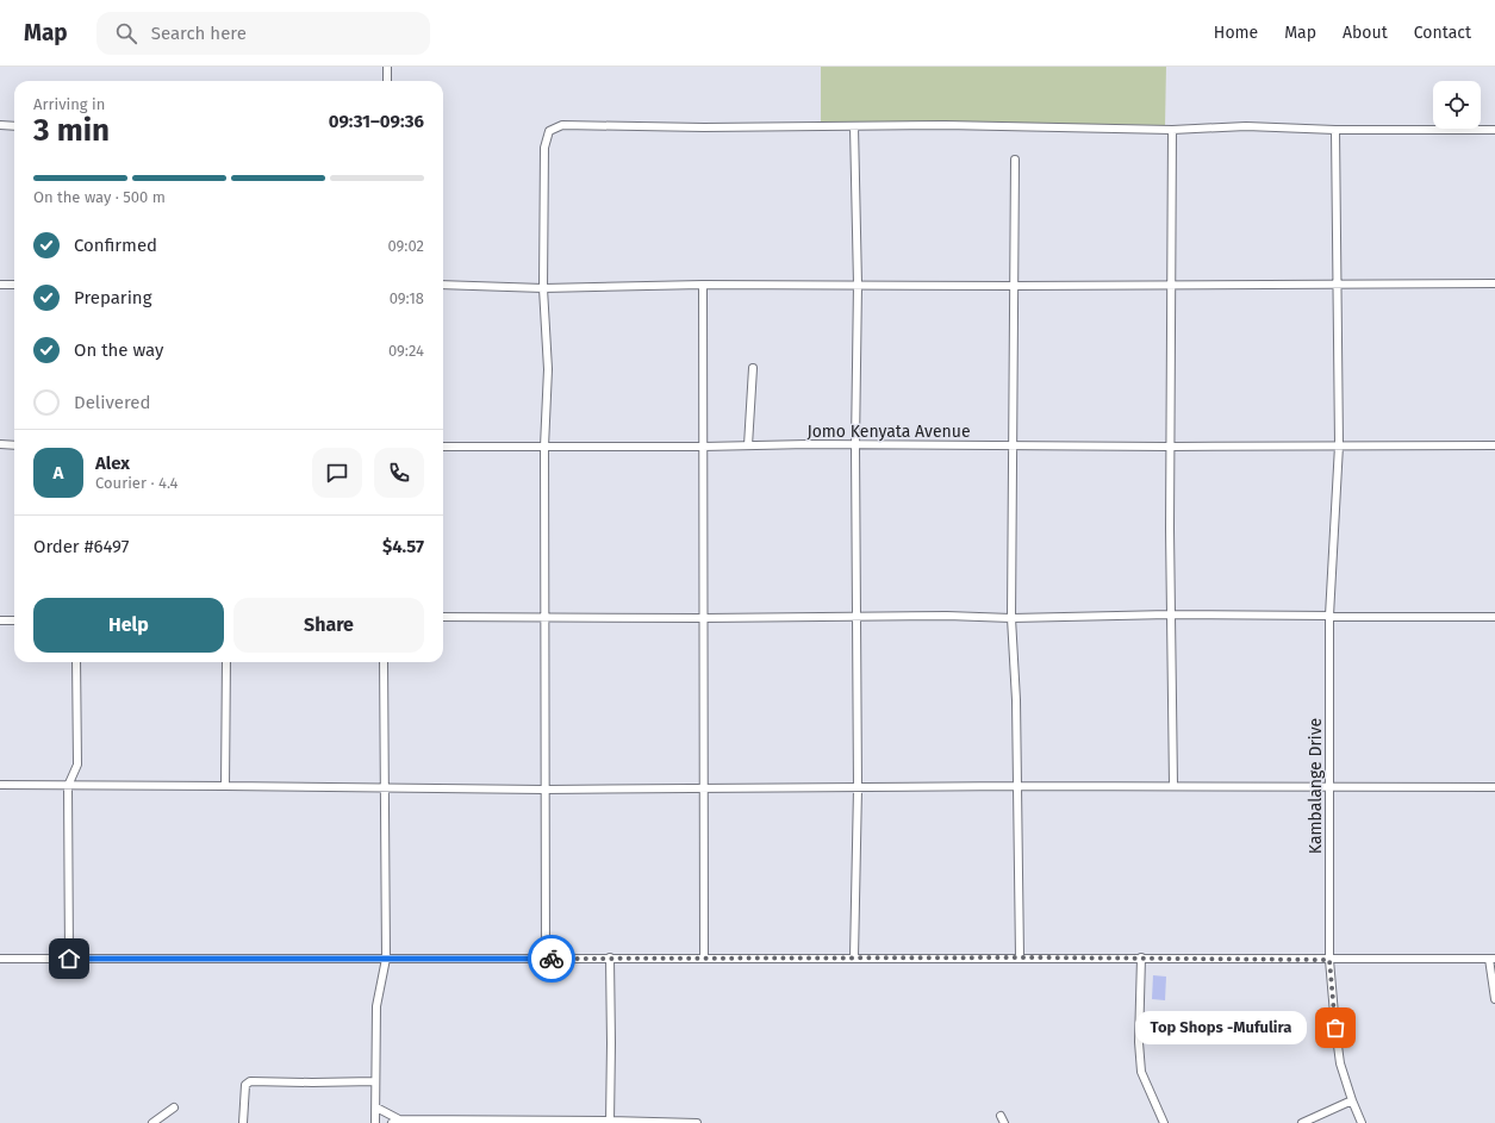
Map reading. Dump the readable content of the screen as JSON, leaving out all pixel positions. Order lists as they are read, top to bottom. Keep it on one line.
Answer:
{"streets":{"street":["Jomo Kenyata Avenue","Kambalange Drive"]},"crossings":[["Jomo Kenyata Avenue","Kambalange Drive"]],"places":["Top Shops -Mufulira"],"page":{"header":"Map","search":"Search here","nav":["Home","Map","About","Contact"],"heading":["3 min","Arriving in","09:31–09:36"],"panel":["Alex","Courier · 4.4","Order #6497","$4.57"],"bar":"On the way · 500 m","list":[["Confirmed","09:02"],["Preparing","09:18"],["On the way","09:24"],"Delivered"],"round":"A","buttons":["Help","Share"],"bubble":"Top Shops -Mufulira"}}
